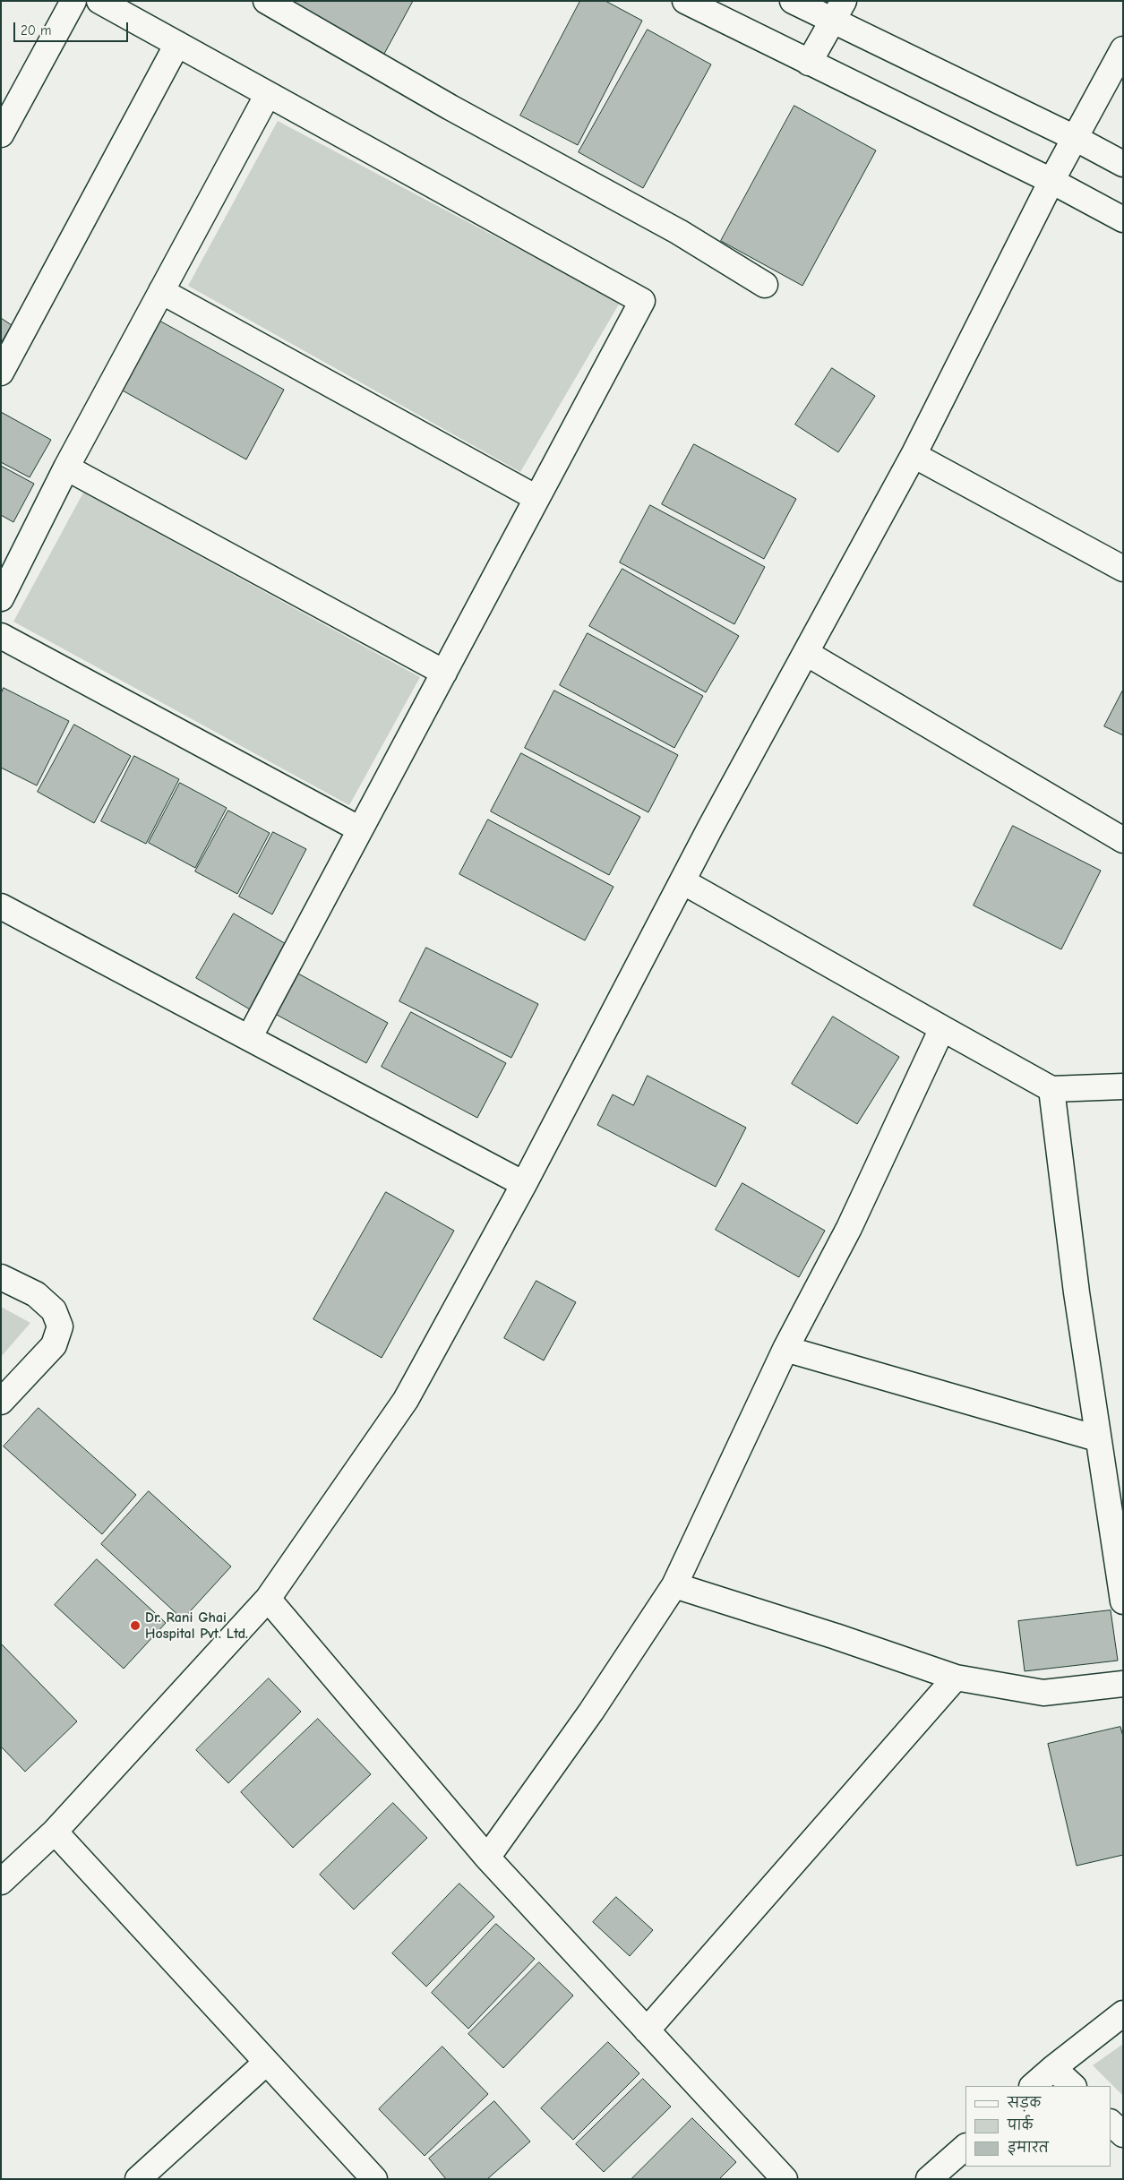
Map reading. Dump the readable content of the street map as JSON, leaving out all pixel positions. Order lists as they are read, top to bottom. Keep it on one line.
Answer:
{"places":["Dr. Rani Ghai Hospital Pvt. Ltd."],"legend":["सड़क","पार्क","इमारत"],"scale_bar":"20 m"}
